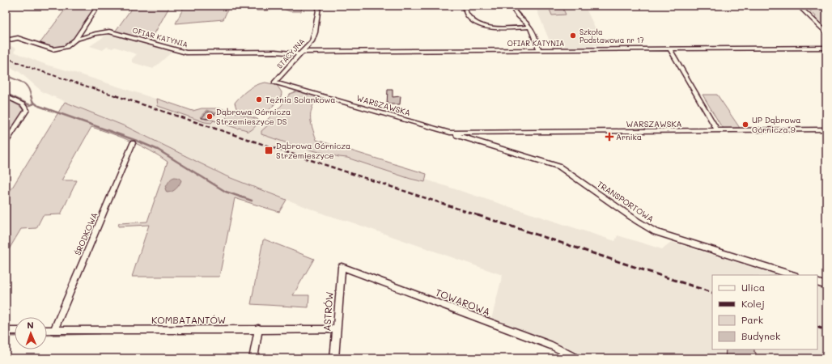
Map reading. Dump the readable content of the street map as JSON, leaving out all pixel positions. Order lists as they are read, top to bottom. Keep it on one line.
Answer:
{"streets":{"street":["OFIAR KATYNIA","STACYJNA","WARSZAWSKA","TRANSPORTOWA","ŚRODKOWA","TOWAROWA","ASTRÓW","KOMBATANTÓW"]},"crossings":[["OFIAR KATYNIA","STACYJNA"],["STACYJNA","WARSZAWSKA"],["WARSZAWSKA","TRANSPORTOWA"],["ŚRODKOWA","KOMBATANTÓW"],["TOWAROWA","ASTRÓW"],["ASTRÓW","KOMBATANTÓW"]],"places":{"other":["Szkoła Podstawowa nr 17","Tężnia Solankowa","Dąbrowa Górnicza Strzemieszyce DS","UP Dąbrowa Górnicza 9"],"health":["Arnika"],"transit":["Dąbrowa Górnicza Strzemieszyce"]},"legend":["Ulica","Kolej","Park","Budynek"],"north":"top"}
